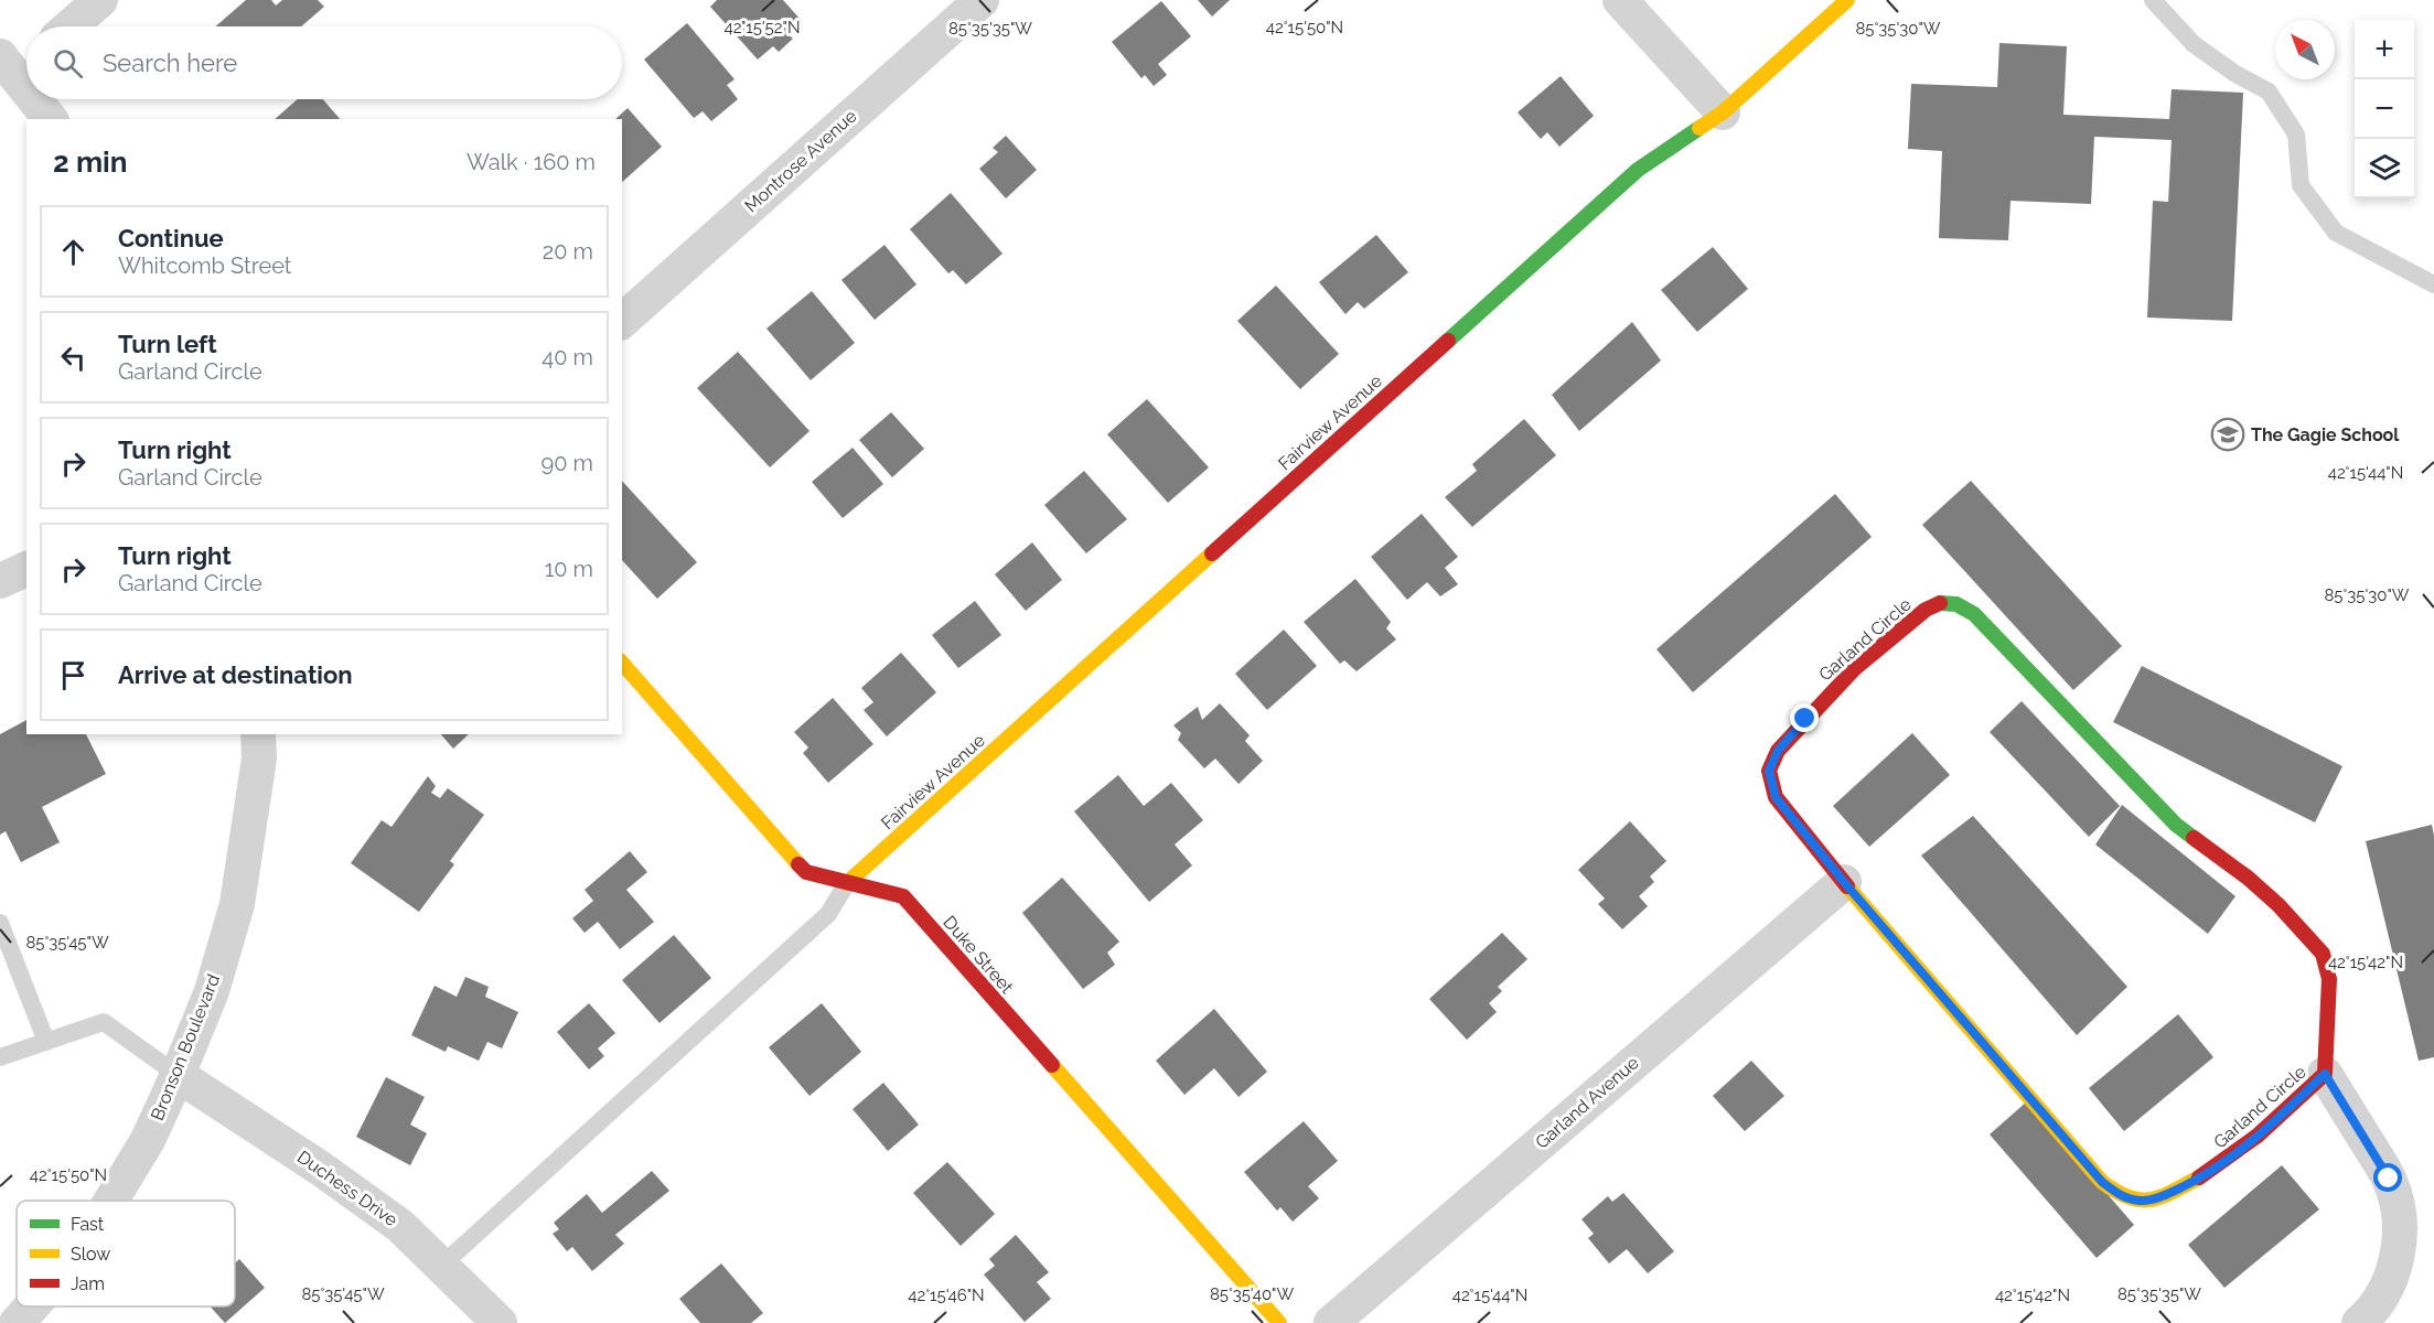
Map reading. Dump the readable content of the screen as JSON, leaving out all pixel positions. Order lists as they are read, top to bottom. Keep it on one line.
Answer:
{"streets":{"street":["Montrose Avenue","Fairview Avenue","Garland Circle","Duke Street","Bronson Boulevard","Garland Avenue","Duchess Drive"]},"crossings":[["Fairview Avenue","Duke Street"],["Garland Circle","Garland Avenue"],["Bronson Boulevard","Duchess Drive"]],"places":{"school or university":["The Gagie School"]},"legend":["Fast","Slow","Jam"],"north":"top left","page":{"map_buttons":["+","−"],"search":"Search here","heading":["2 min","Walk · 160 m"],"list":[["Continue","Whitcomb Street","20 m"],["Turn left","Garland Circle","40 m"],["Turn right","Garland Circle","90 m"],["Turn right","Garland Circle","10 m"],"Arrive at destination"]},"coordinates":["42°15'50\"N","42°15'52\"N","85°35'35\"W","85°35'30\"W","42°15'44\"N","85°35'45\"W","42°15'42\"N","85°35'40\"W","42°15'46\"N"]}
